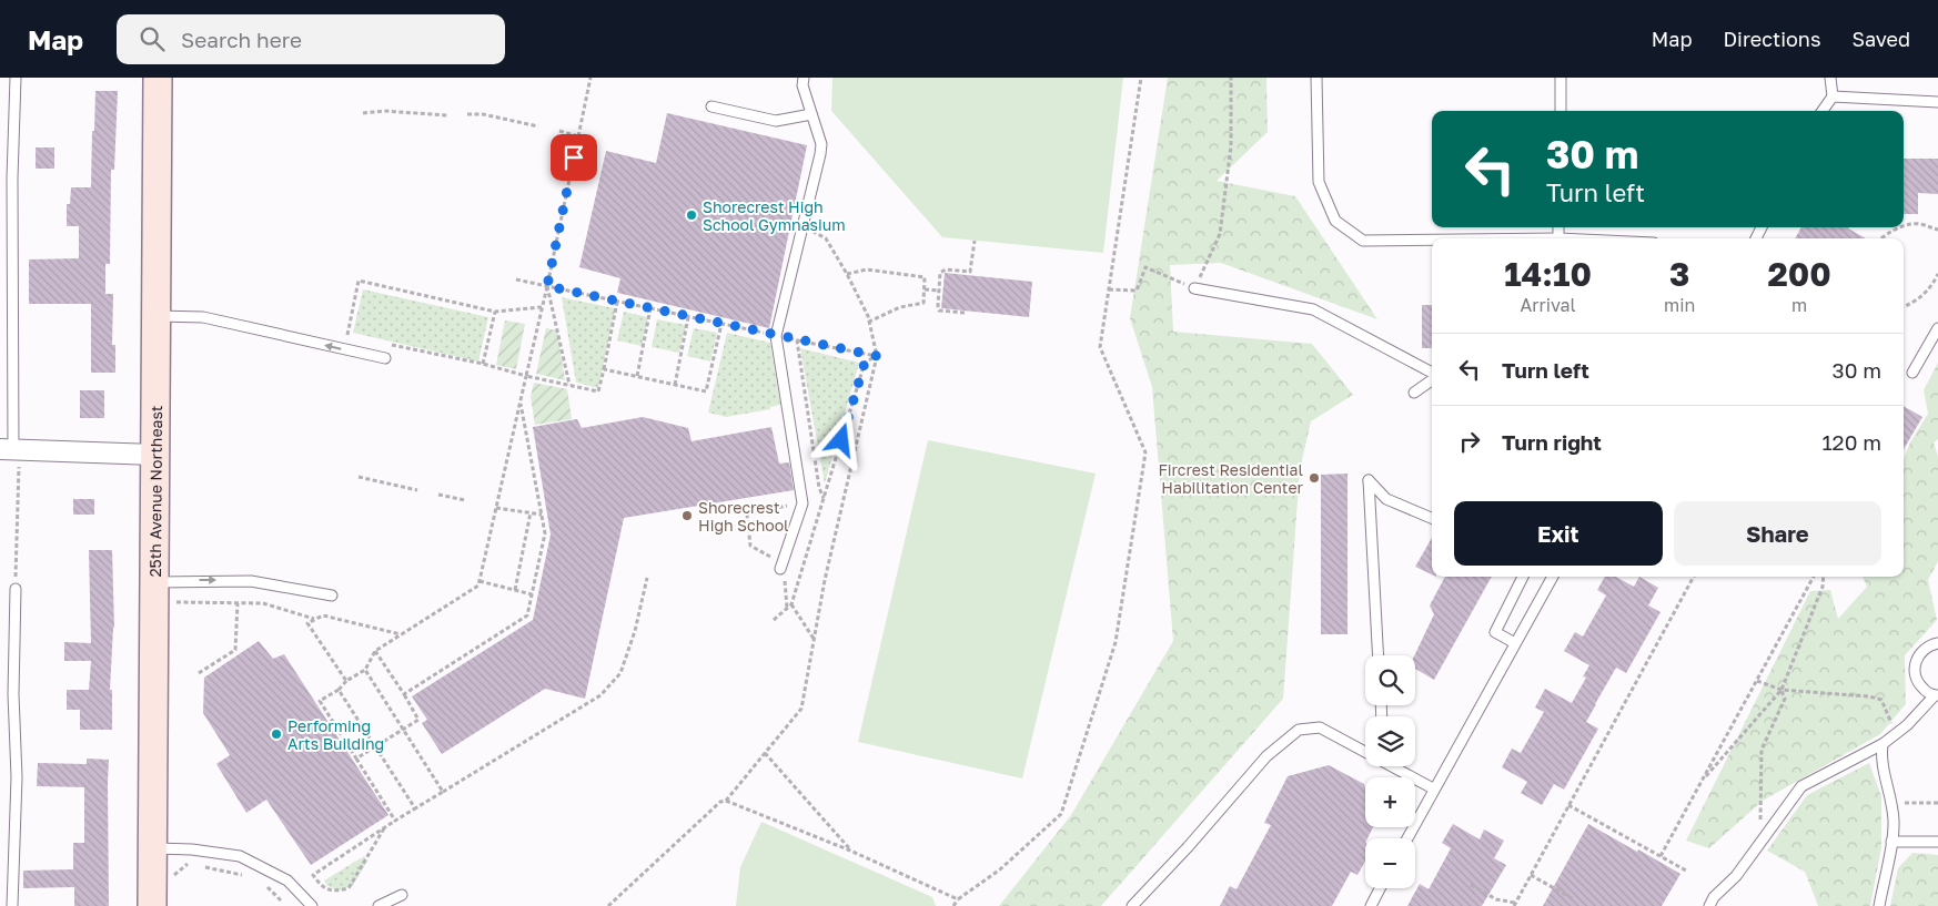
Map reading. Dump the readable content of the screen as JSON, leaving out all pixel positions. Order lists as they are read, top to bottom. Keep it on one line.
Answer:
{"streets":{"street":["25th Avenue Northeast"]},"places":["Shorecrest High School Gymnasium","Fircrest Residential Habilitation Center","Shorecrest High School","Performing Arts Building"],"page":{"header":"Map","search":"Search here","nav":["Map","Directions","Saved"],"turn":["30 m","Turn left"],"eta":["14:10","Arrival","3","min","200","m"],"list":[{"name":"Turn left","value":"30 m"},{"name":"Turn right","value":"120 m"}],"buttons":["Exit","Share"],"map_buttons":["+","−"]}}
